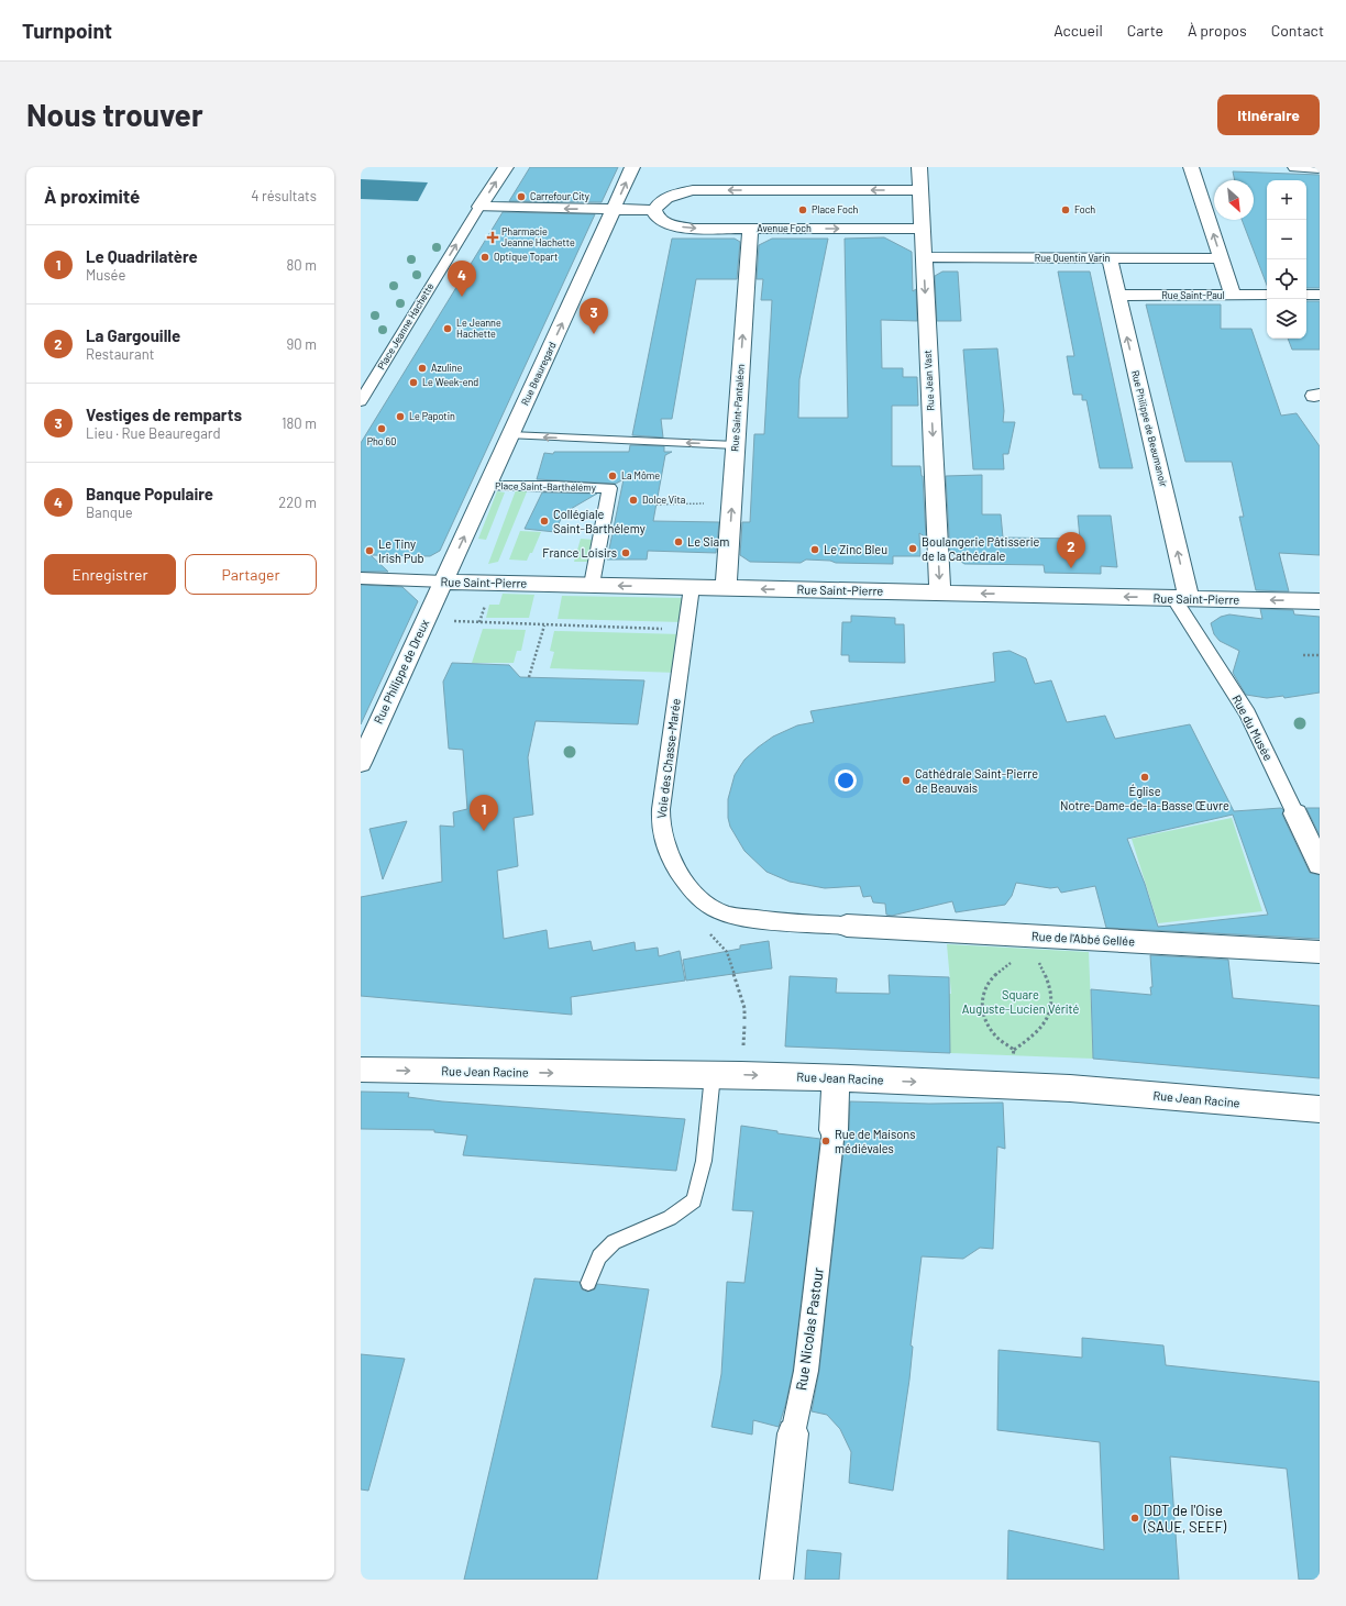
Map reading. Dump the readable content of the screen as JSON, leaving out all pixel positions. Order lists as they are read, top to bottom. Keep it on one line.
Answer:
{"streets":{"street":["Avenue Foch","Rue Quentin Varin","Rue Saint-Paul","Place Jeanne Hachette","Rue Beauregard","Rue Jean Vast","Rue Saint-Pantaléon","Rue Philippe de Beaumanoir","Place Saint-Barthélémy","Rue Saint-Pierre","Rue Philippe de Dreux","Rue du Musée","Voie des Chasse-Marée","Rue de l'Abbé Gellée","Rue Jean Racine","Rue Nicolas Pastour"]},"crossings":[["Avenue Foch","Rue Jean Vast"],["Avenue Foch","Rue Saint-Pantaléon"],["Rue Quentin Varin","Rue Jean Vast"],["Rue Quentin Varin","Rue Philippe de Beaumanoir"],["Rue Saint-Paul","Rue Philippe de Beaumanoir"],["Rue Beauregard","Place Saint-Barthélémy"],["Rue Beauregard","Rue Saint-Pierre"],["Rue Beauregard","Rue Philippe de Dreux"],["Rue Jean Vast","Rue Saint-Pierre"],["Rue Saint-Pantaléon","Rue Saint-Pierre"],["Rue Philippe de Beaumanoir","Rue Saint-Pierre"],["Rue Philippe de Beaumanoir","Rue du Musée"],["Place Saint-Barthélémy","Rue Saint-Pierre"],["Rue Saint-Pierre","Rue Philippe de Dreux"],["Rue Saint-Pierre","Rue du Musée"],["Rue Saint-Pierre","Voie des Chasse-Marée"],["Voie des Chasse-Marée","Rue de l'Abbé Gellée"],["Rue Jean Racine","Rue Nicolas Pastour"]],"one_way":["Place Jeanne Hachette","Rue Beauregard","Rue Jean Vast","Rue Saint-Pantaléon","Rue Philippe de Beaumanoir","Rue Saint-Pierre","Rue Jean Racine"],"parks":["Square Auguste-Lucien Vérité"],"places":{"other":["Carrefour City","Place Foch","Foch","Optique Topart","Le Jeanne Hachette","Azuline","Le Week-end","Le Papotin","Pho 60","La Môme","Dolce Vita","Collégiale Saint-Barthélemy","Le Siam","Boulangerie Pâtisserie de la Cathédrale","Le Zinc Bleu","Le Tiny Irish Pub","France Loisirs","Église Notre-Dame-de-la-Basse Œuvre","Cathédrale Saint-Pierre de Beauvais","Rue de Maisons médiévales","DDT de l'Oise (SAUE, SEEF)"],"health":["Pharmacie Jeanne Hachette"]},"north":"bottom right","page":{"header":"Turnpoint","nav":["Accueil","Carte","À propos","Contact"],"buttons":["Itinéraire",["Enregistrer","Partager"]],"title":"Nous trouver","heading":["À proximité","4 résultats"],"map_buttons":["+","−"],"list":[{"mark":"1","name":"Le Quadrilatère","note":"Musée","value":"80 m"},{"mark":"2","name":"La Gargouille","note":"Restaurant","value":"90 m"},{"mark":"3","name":"Vestiges de remparts","note":"Lieu · Rue Beauregard","value":"180 m"},{"mark":"4","name":"Banque Populaire","note":"Banque","value":"220 m"}],"pins":["4","3","2","1"]}}
